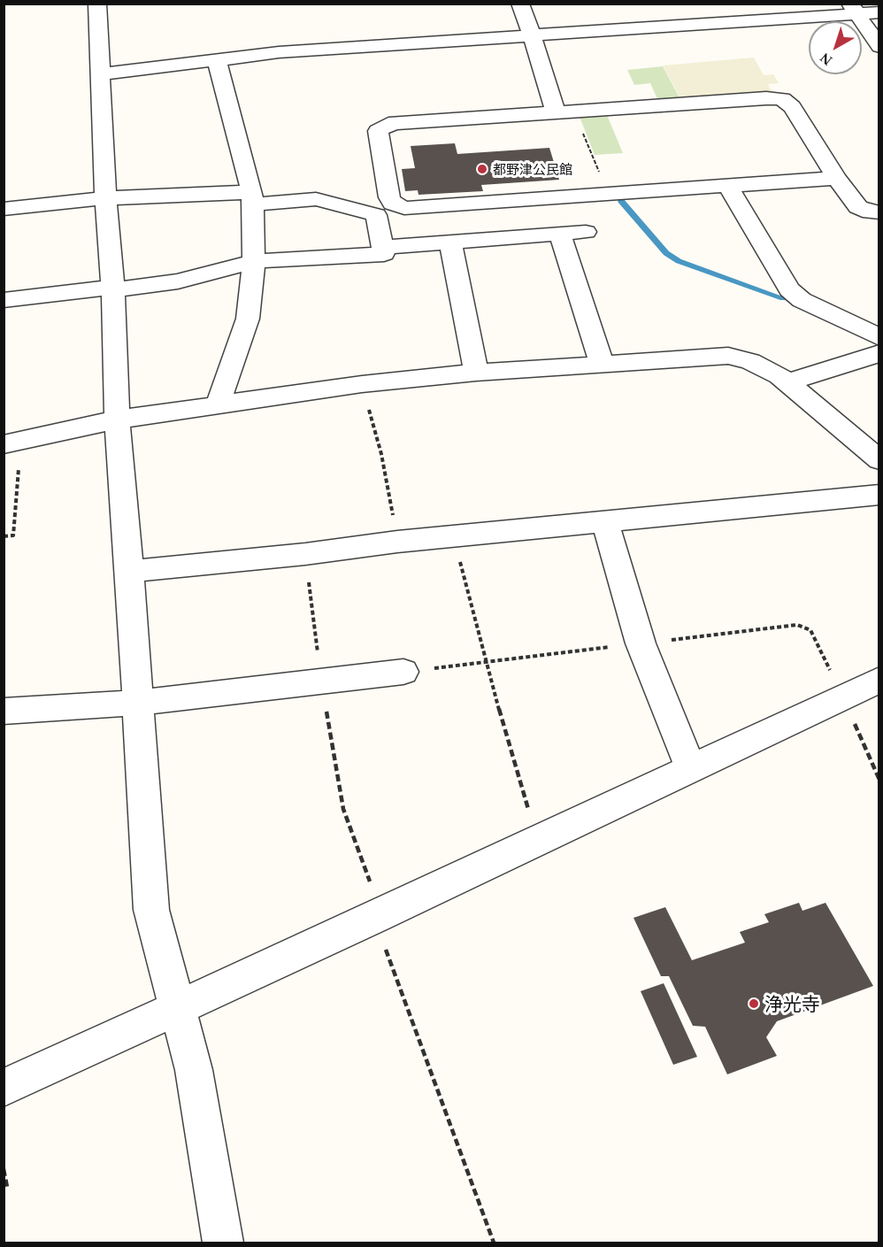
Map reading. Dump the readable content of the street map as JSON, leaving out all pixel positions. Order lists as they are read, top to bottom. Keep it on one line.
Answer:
{"places":["都野津公民館","浄光寺"],"north":"bottom left"}
